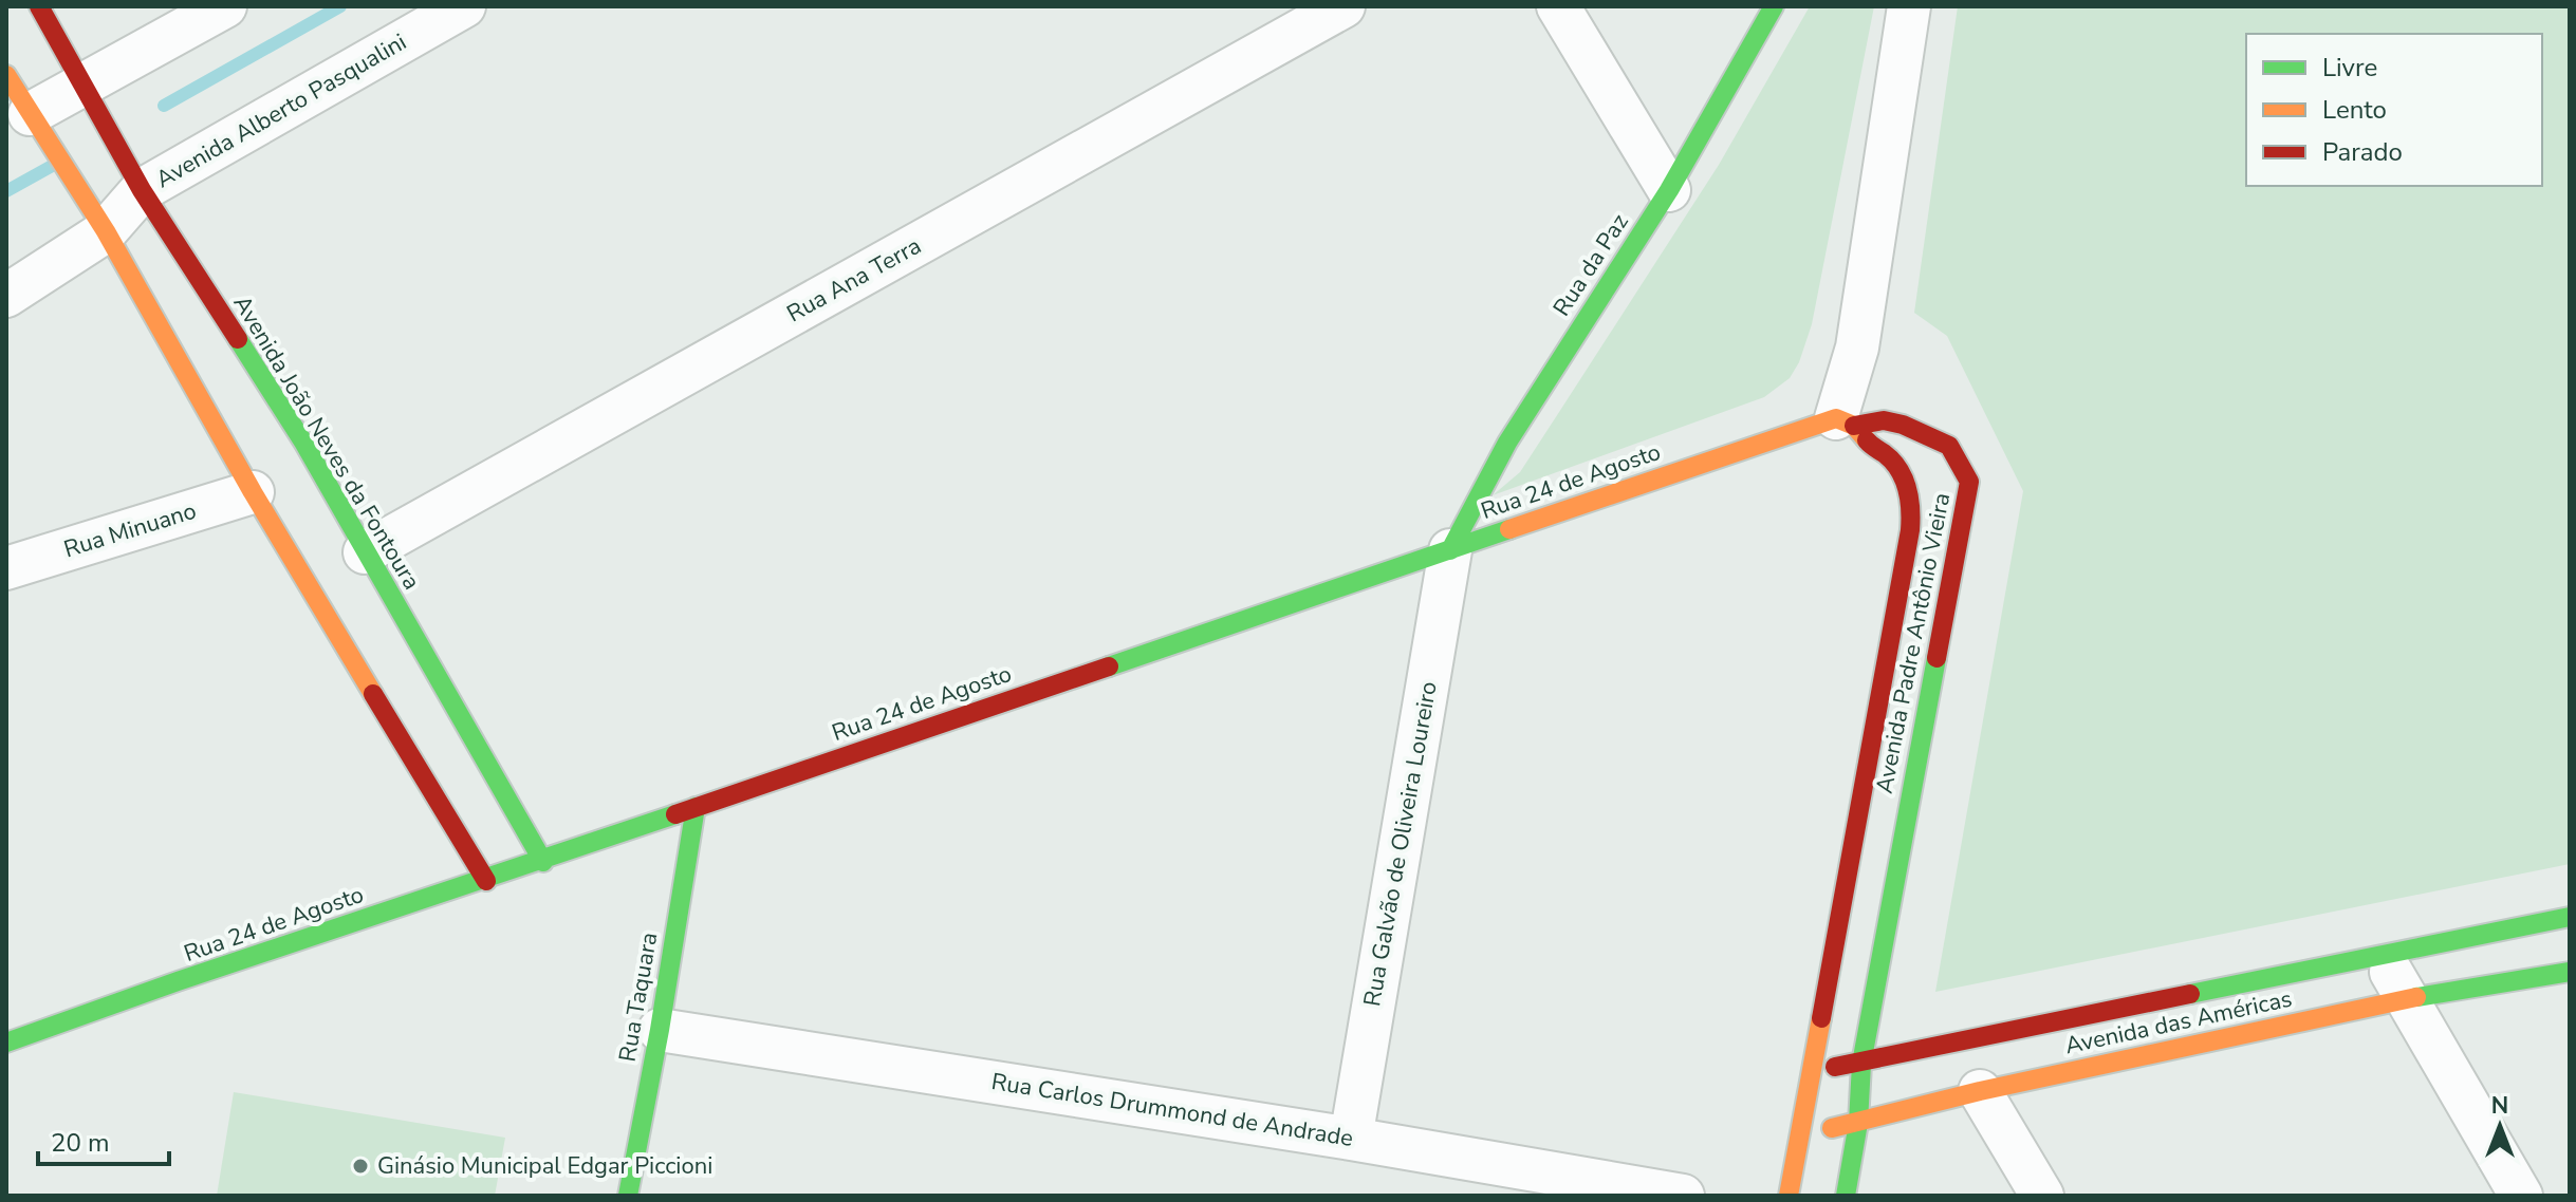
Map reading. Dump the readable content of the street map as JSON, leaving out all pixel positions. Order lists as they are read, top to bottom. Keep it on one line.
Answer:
{"streets":{"street":["Avenida Alberto Pasqualini","Rua da Paz","Rua Ana Terra","Avenida João Neves da Fontoura","Rua 24 de Agosto","Rua Minuano","Avenida Padre Antônio Vieira","Rua Galvão de Oliveira Loureiro","Rua Taquara","Avenida das Américas","Rua Carlos Drummond de Andrade"]},"crossings":[["Avenida Alberto Pasqualini","Avenida João Neves da Fontoura"],["Rua da Paz","Rua 24 de Agosto"],["Rua da Paz","Rua Galvão de Oliveira Loureiro"],["Rua Ana Terra","Avenida João Neves da Fontoura"],["Avenida João Neves da Fontoura","Rua 24 de Agosto"],["Rua 24 de Agosto","Avenida Padre Antônio Vieira"],["Rua 24 de Agosto","Rua Galvão de Oliveira Loureiro"],["Rua 24 de Agosto","Rua Taquara"],["Avenida Padre Antônio Vieira","Avenida das Américas"],["Rua Galvão de Oliveira Loureiro","Rua Carlos Drummond de Andrade"],["Rua Taquara","Rua Carlos Drummond de Andrade"]],"places":["Ginásio Municipal Edgar Piccioni"],"legend":["Livre","Lento","Parado"],"scale_bar":"20 m","north":"top"}
